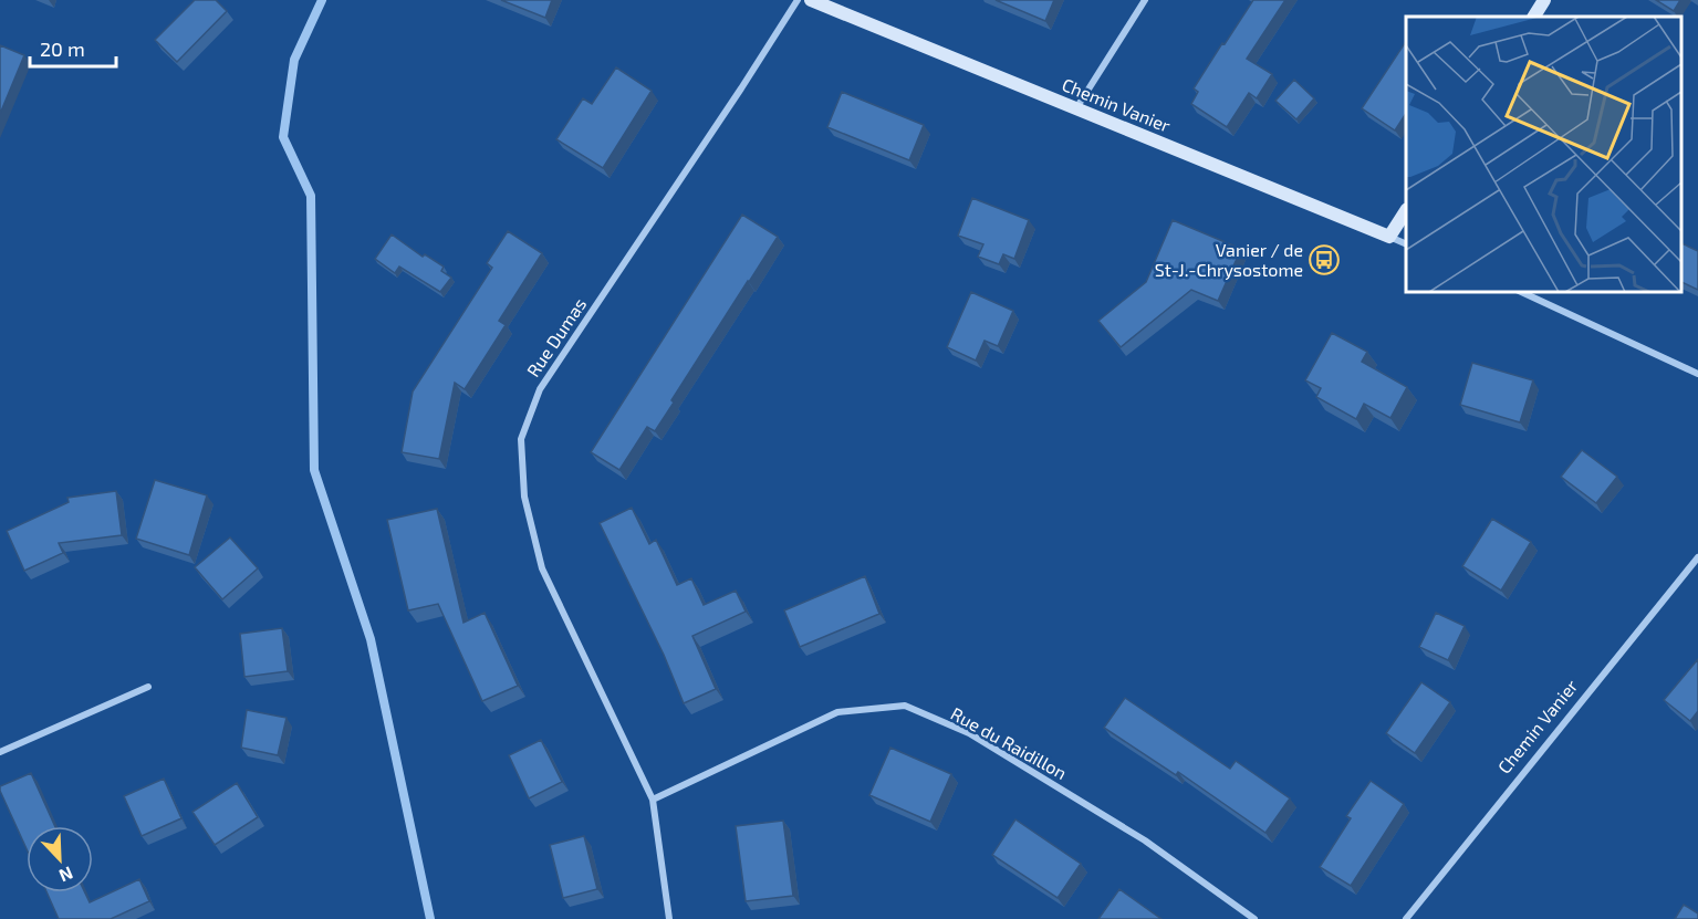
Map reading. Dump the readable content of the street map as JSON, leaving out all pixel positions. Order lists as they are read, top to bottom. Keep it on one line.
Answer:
{"streets":{"street":["Chemin Vanier","Rue Dumas","Rue du Raidillon"]},"crossings":[["Rue Dumas","Rue du Raidillon"]],"places":{"bus stop":["Vanier / de St-J.-Chrysostome"]},"scale_bar":"20 m","north":"bottom right"}
